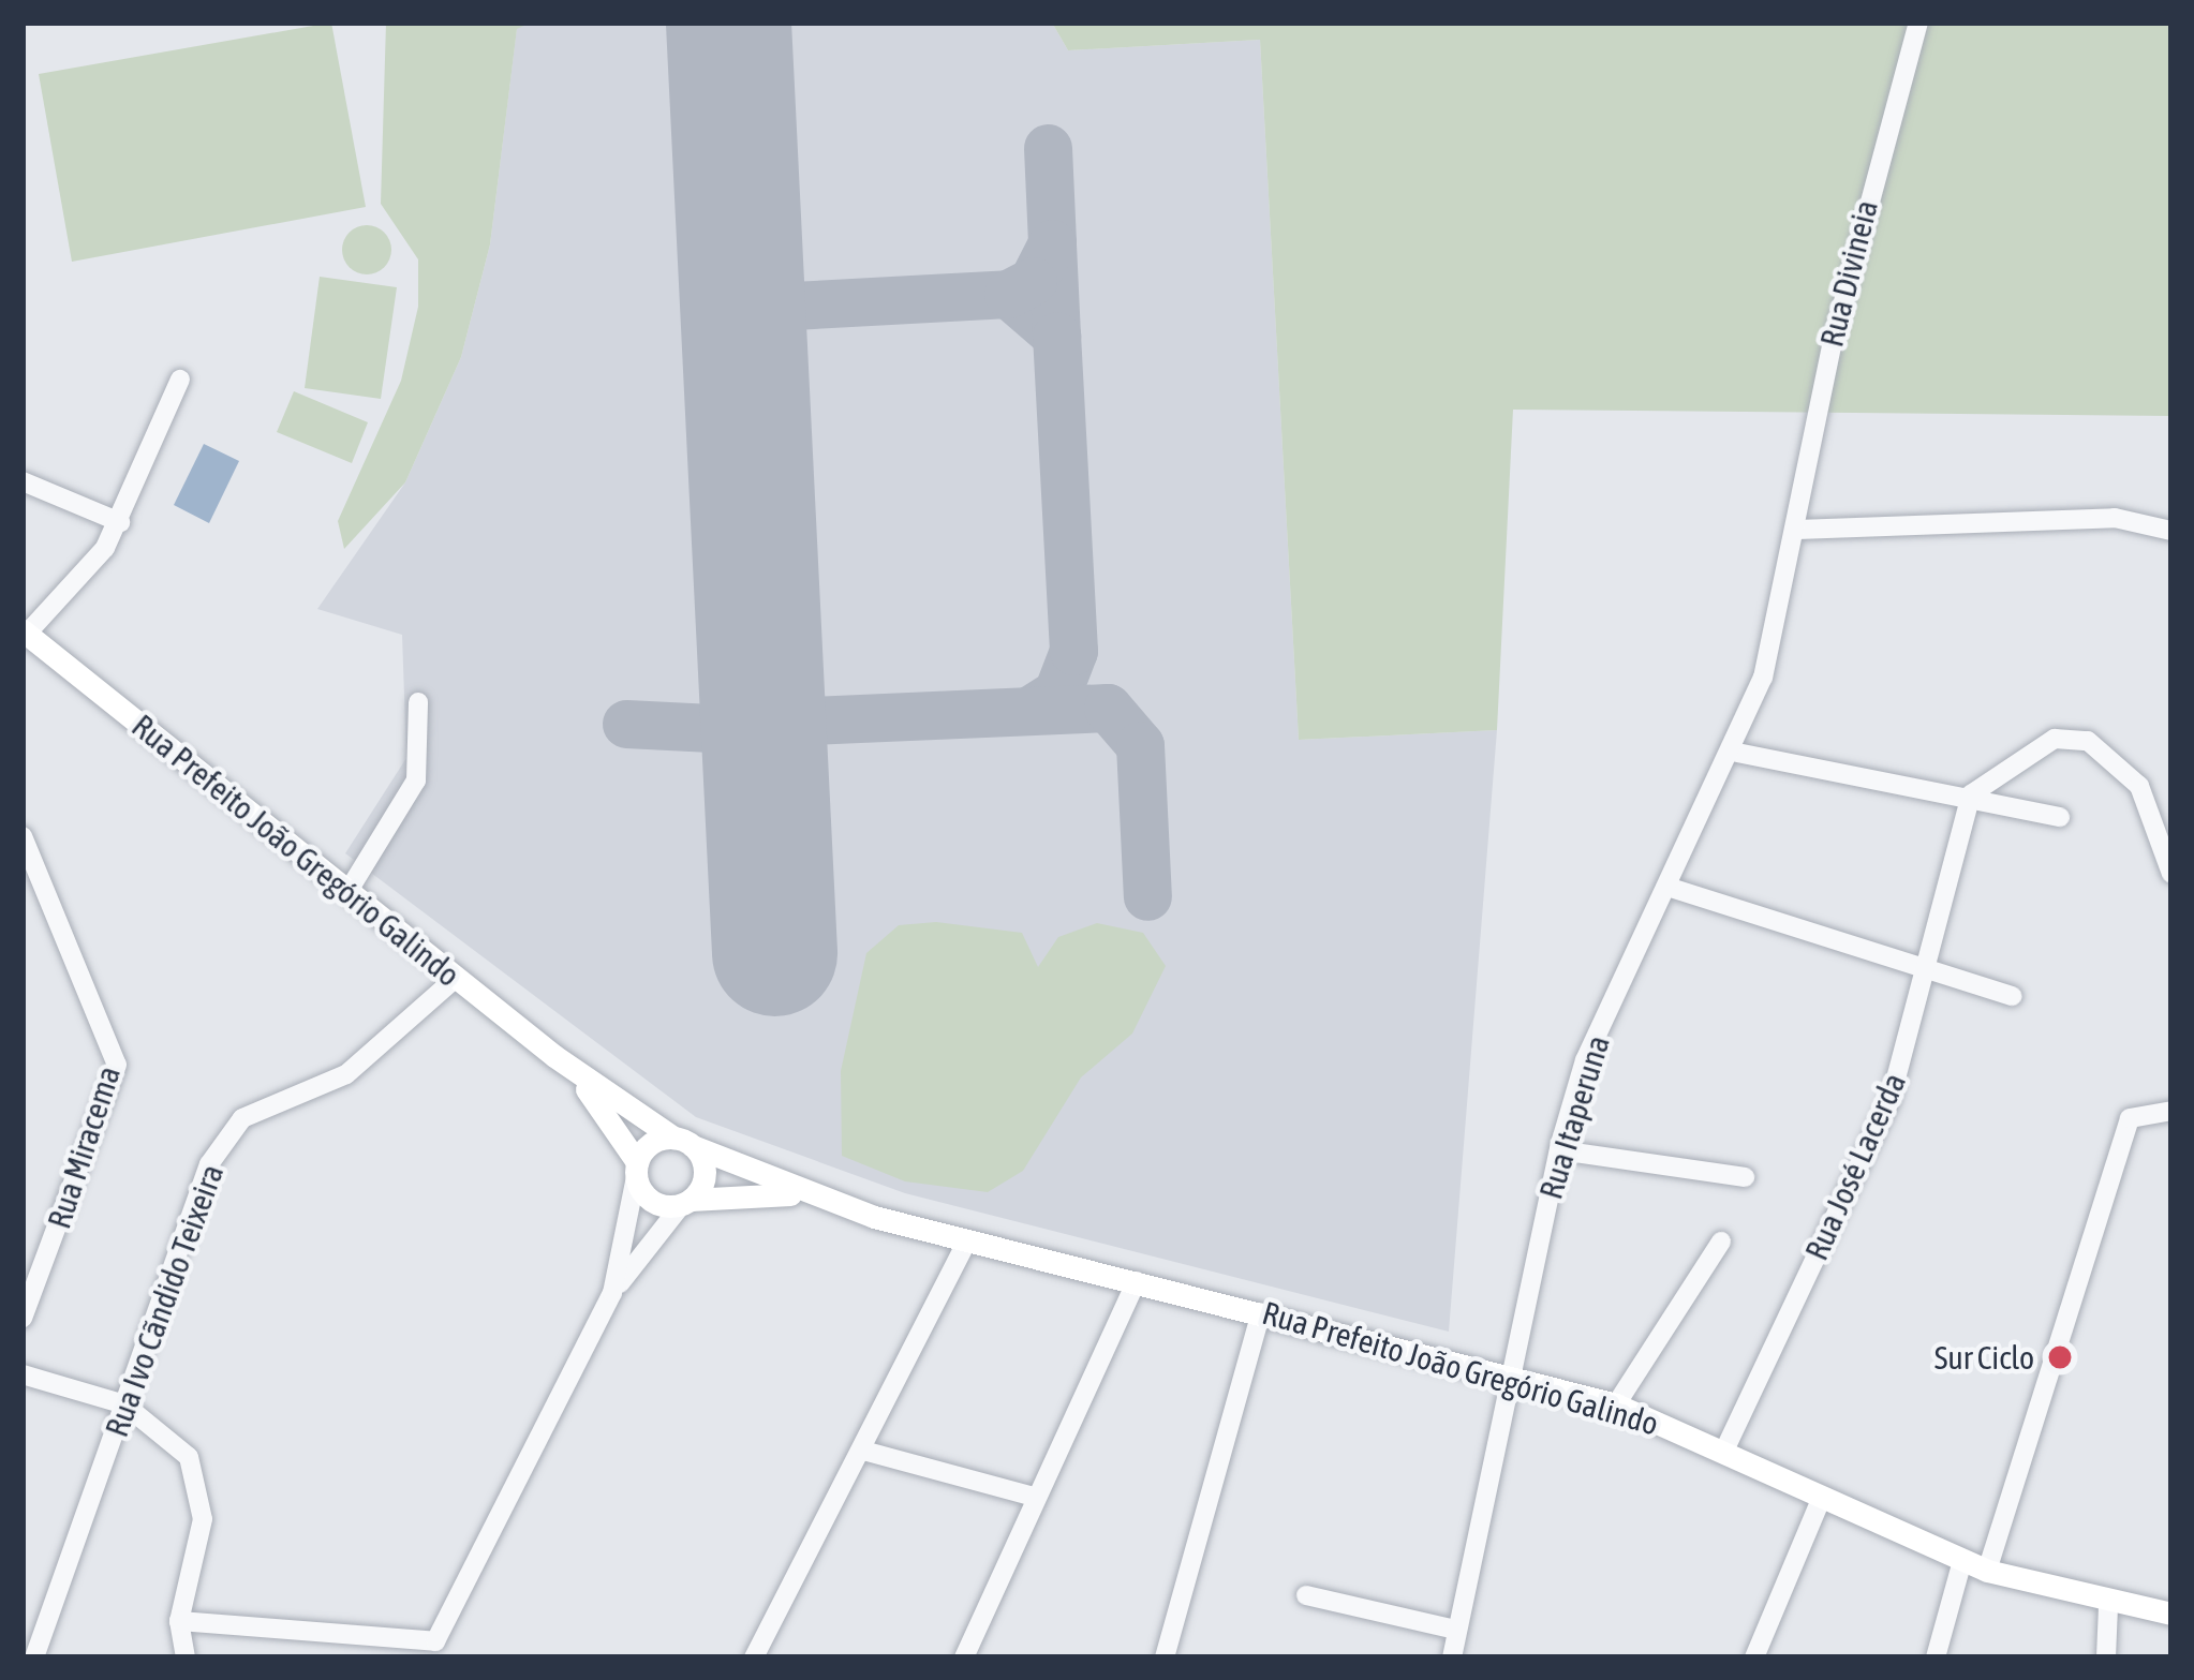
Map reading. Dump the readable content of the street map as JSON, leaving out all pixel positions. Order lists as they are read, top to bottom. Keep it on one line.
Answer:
{"streets":{"main road":["Rua Prefeito João Gregório Galindo"],"street":["Rua Divineia","Rua Itaperuna","Rua Miracema","Rua José Lacerda","Rua Ivo Cãndido Teixeira"]},"crossings":[["Rua Divineia","Rua Itaperuna"],["Rua Prefeito João Gregório Galindo","Rua Itaperuna"],["Rua Prefeito João Gregório Galindo","Rua José Lacerda"],["Rua Prefeito João Gregório Galindo","Rua Ivo Cãndido Teixeira"]],"places":["Sur Ciclo"]}
